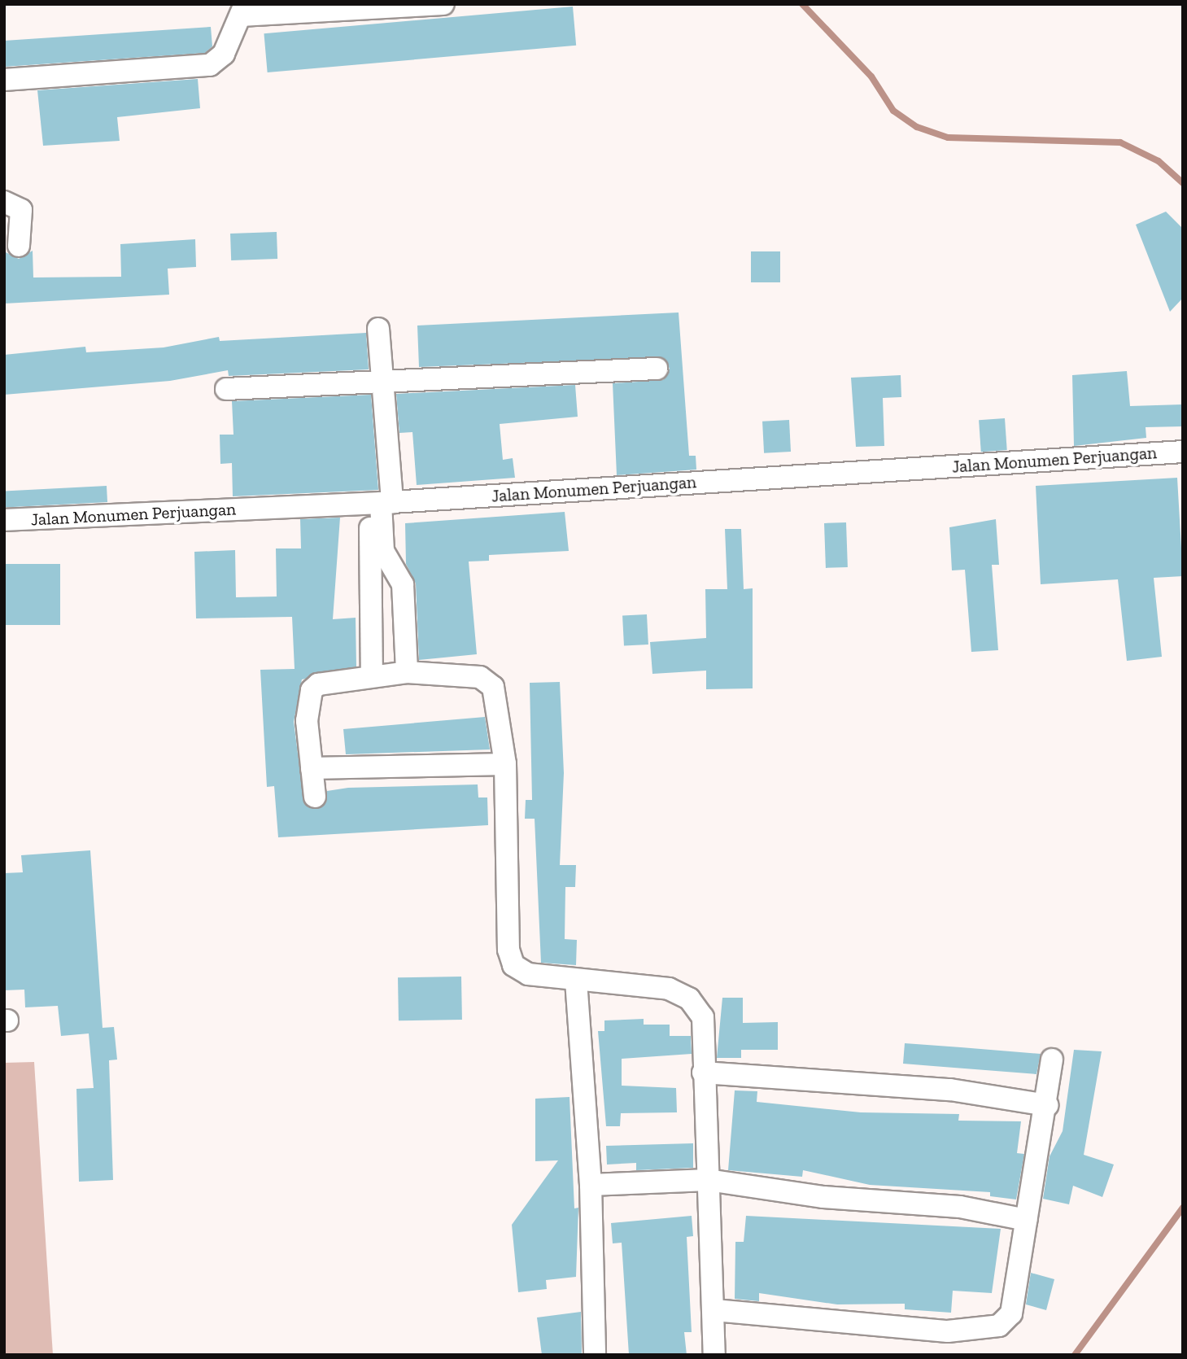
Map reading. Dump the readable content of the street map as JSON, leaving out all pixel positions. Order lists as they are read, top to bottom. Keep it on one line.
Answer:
{"streets":{"street":["Jalan Monumen Perjuangan"]}}
